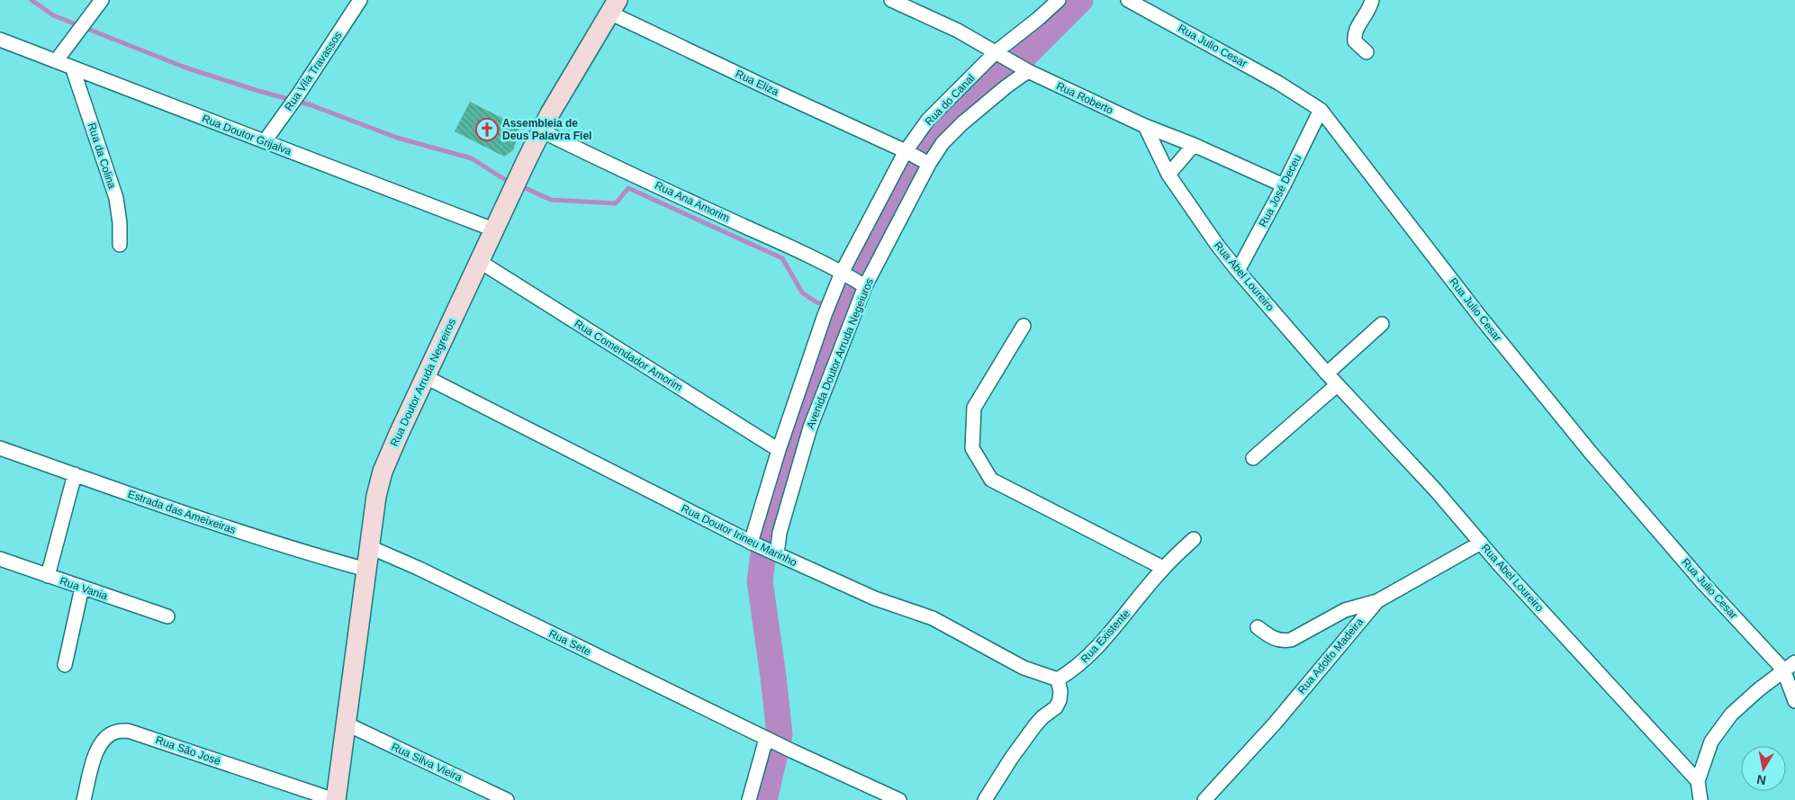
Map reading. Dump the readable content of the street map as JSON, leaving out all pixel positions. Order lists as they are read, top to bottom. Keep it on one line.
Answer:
{"streets":{"street":["Rua Julio Cesar","Rua Vila Travassos","Rua Eliza","Rua Roberto","Rua do Canal","Rua Doutor Grijalva","Rua da Colina","Rua José Deceu","Rua Ana Amorim","Rua Abel Loureiro","Avenida Doutor Arruda Negeiuros","Rua Comendador Amorim","Rua Doutor Arruda Negreiros","Estrada das Ameixeiras","Rua Doutor Irineu Marinho","Rua Vania","Rua Existente","Rua Sete","Rua Adolfo Madeira","Rua São José","Rua Silva Vieira"]},"crossings":[["Rua Julio Cesar","Rua José Deceu"],["Rua Vila Travassos","Rua Doutor Grijalva"],["Rua Eliza","Rua do Canal"],["Rua Eliza","Avenida Doutor Arruda Negeiuros"],["Rua Eliza","Rua Doutor Arruda Negreiros"],["Rua Roberto","Rua do Canal"],["Rua Roberto","Rua José Deceu"],["Rua Roberto","Rua Abel Loureiro"],["Rua Roberto","Avenida Doutor Arruda Negeiuros"],["Rua do Canal","Rua Ana Amorim"],["Rua do Canal","Avenida Doutor Arruda Negeiuros"],["Rua Doutor Grijalva","Rua da Colina"],["Rua Doutor Grijalva","Rua Doutor Arruda Negreiros"],["Rua José Deceu","Rua Abel Loureiro"],["Rua Ana Amorim","Avenida Doutor Arruda Negeiuros"],["Rua Ana Amorim","Rua Doutor Arruda Negreiros"],["Rua Abel Loureiro","Rua Adolfo Madeira"],["Avenida Doutor Arruda Negeiuros","Rua Comendador Amorim"],["Avenida Doutor Arruda Negeiuros","Rua Doutor Irineu Marinho"],["Rua Comendador Amorim","Rua Doutor Arruda Negreiros"],["Rua Doutor Arruda Negreiros","Estrada das Ameixeiras"],["Rua Doutor Arruda Negreiros","Rua Doutor Irineu Marinho"],["Rua Doutor Arruda Negreiros","Rua Sete"],["Rua Doutor Arruda Negreiros","Rua São José"],["Rua Doutor Arruda Negreiros","Rua Silva Vieira"],["Rua Doutor Irineu Marinho","Rua Existente"]],"places":{"church":["Assembleia de Deus Palavra Fiel"]},"north":"bottom"}
